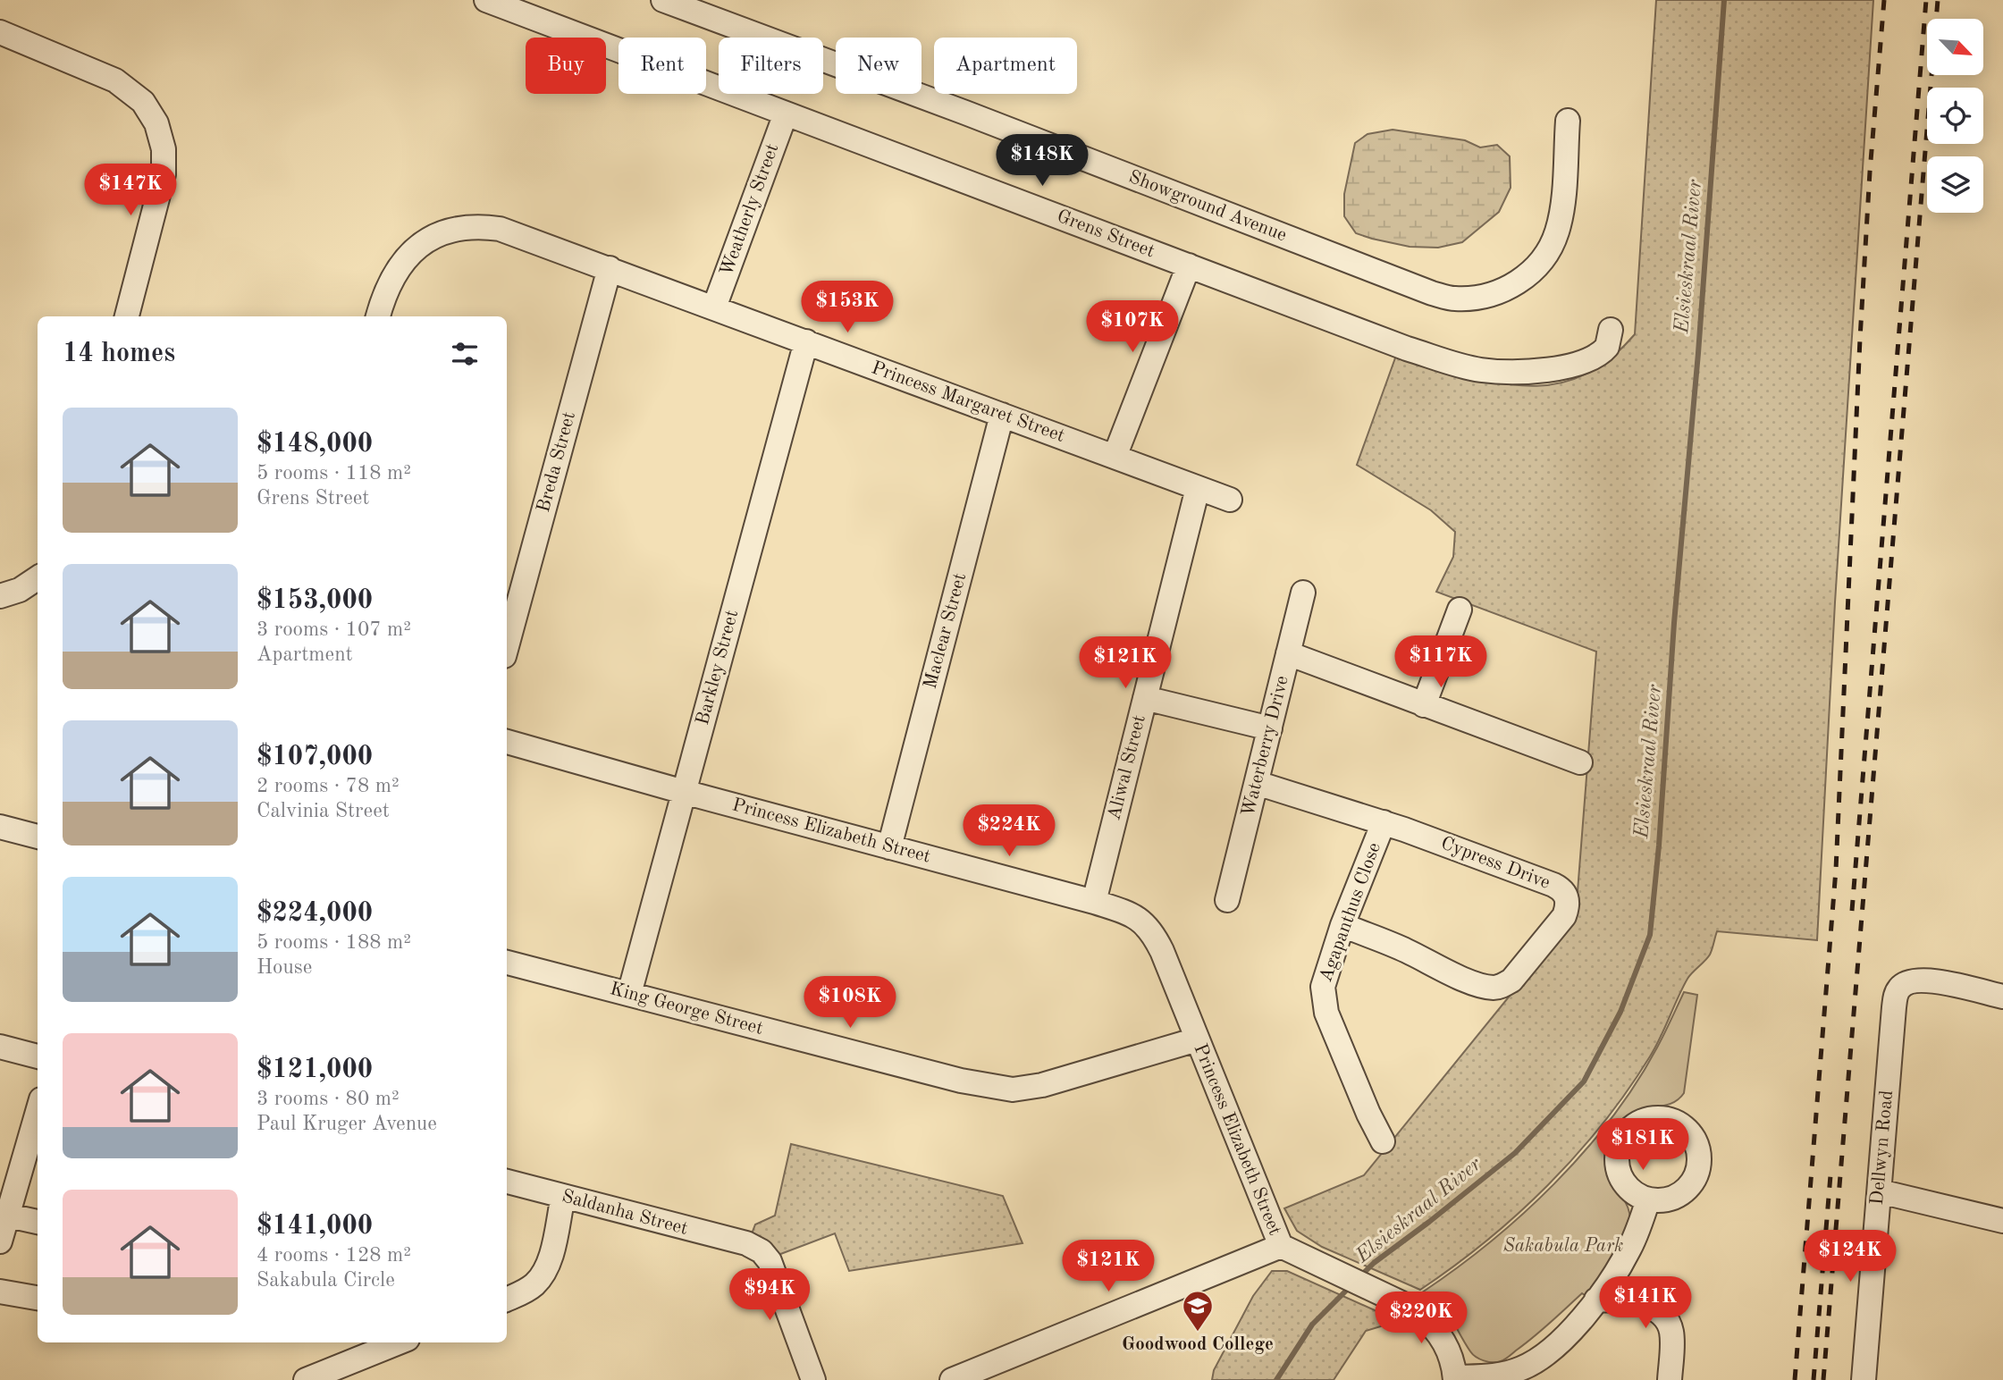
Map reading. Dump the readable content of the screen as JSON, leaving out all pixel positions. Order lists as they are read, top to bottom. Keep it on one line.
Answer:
{"streets":{"street":["Showground Avenue","Weatherly Street","Grens Street","Princess Margaret Street","Breda Street","Maclear Street","Barkley Street","Waterberry Drive","Aliwal Street","Princess Elizabeth Street","Cypress Drive","Agapanthus Close","King George Street","Dellwyn Road","Saldanha Street"]},"crossings":[["Weatherly Street","Grens Street"],["Weatherly Street","Princess Margaret Street"],["Princess Margaret Street","Breda Street"],["Princess Margaret Street","Maclear Street"],["Princess Margaret Street","Barkley Street"],["Princess Margaret Street","Aliwal Street"],["Maclear Street","Princess Elizabeth Street"],["Barkley Street","Princess Elizabeth Street"],["Barkley Street","King George Street"],["Waterberry Drive","Cypress Drive"],["Aliwal Street","Princess Elizabeth Street"],["Princess Elizabeth Street","King George Street"],["Cypress Drive","Agapanthus Close"]],"water":["Elsieskraal River"],"parks":["Sakabula Park"],"places":{"school or university":["Goodwood College"]},"north":"bottom right","page":{"chip":["Buy","Rent","Filters","New","Apartment"],"price":["$148K","$147K","$153K","$107K","$117K","$121K","$224K","$108K","$181K","$124K","$121K","$94K","$141K","$220K"],"heading":"14 homes","list":[{"name":"$148,000","note":"5 rooms · 118 m² · Grens Street"},{"name":"$153,000","note":"3 rooms · 107 m² · Apartment"},{"name":"$107,000","note":"2 rooms · 78 m² · Calvinia Street"},{"name":"$224,000","note":"5 rooms · 188 m² · House"},{"name":"$121,000","note":"3 rooms · 80 m² · Paul Kruger Avenue"},{"name":"$141,000","note":"4 rooms · 128 m² · Sakabula Circle"}]}}
